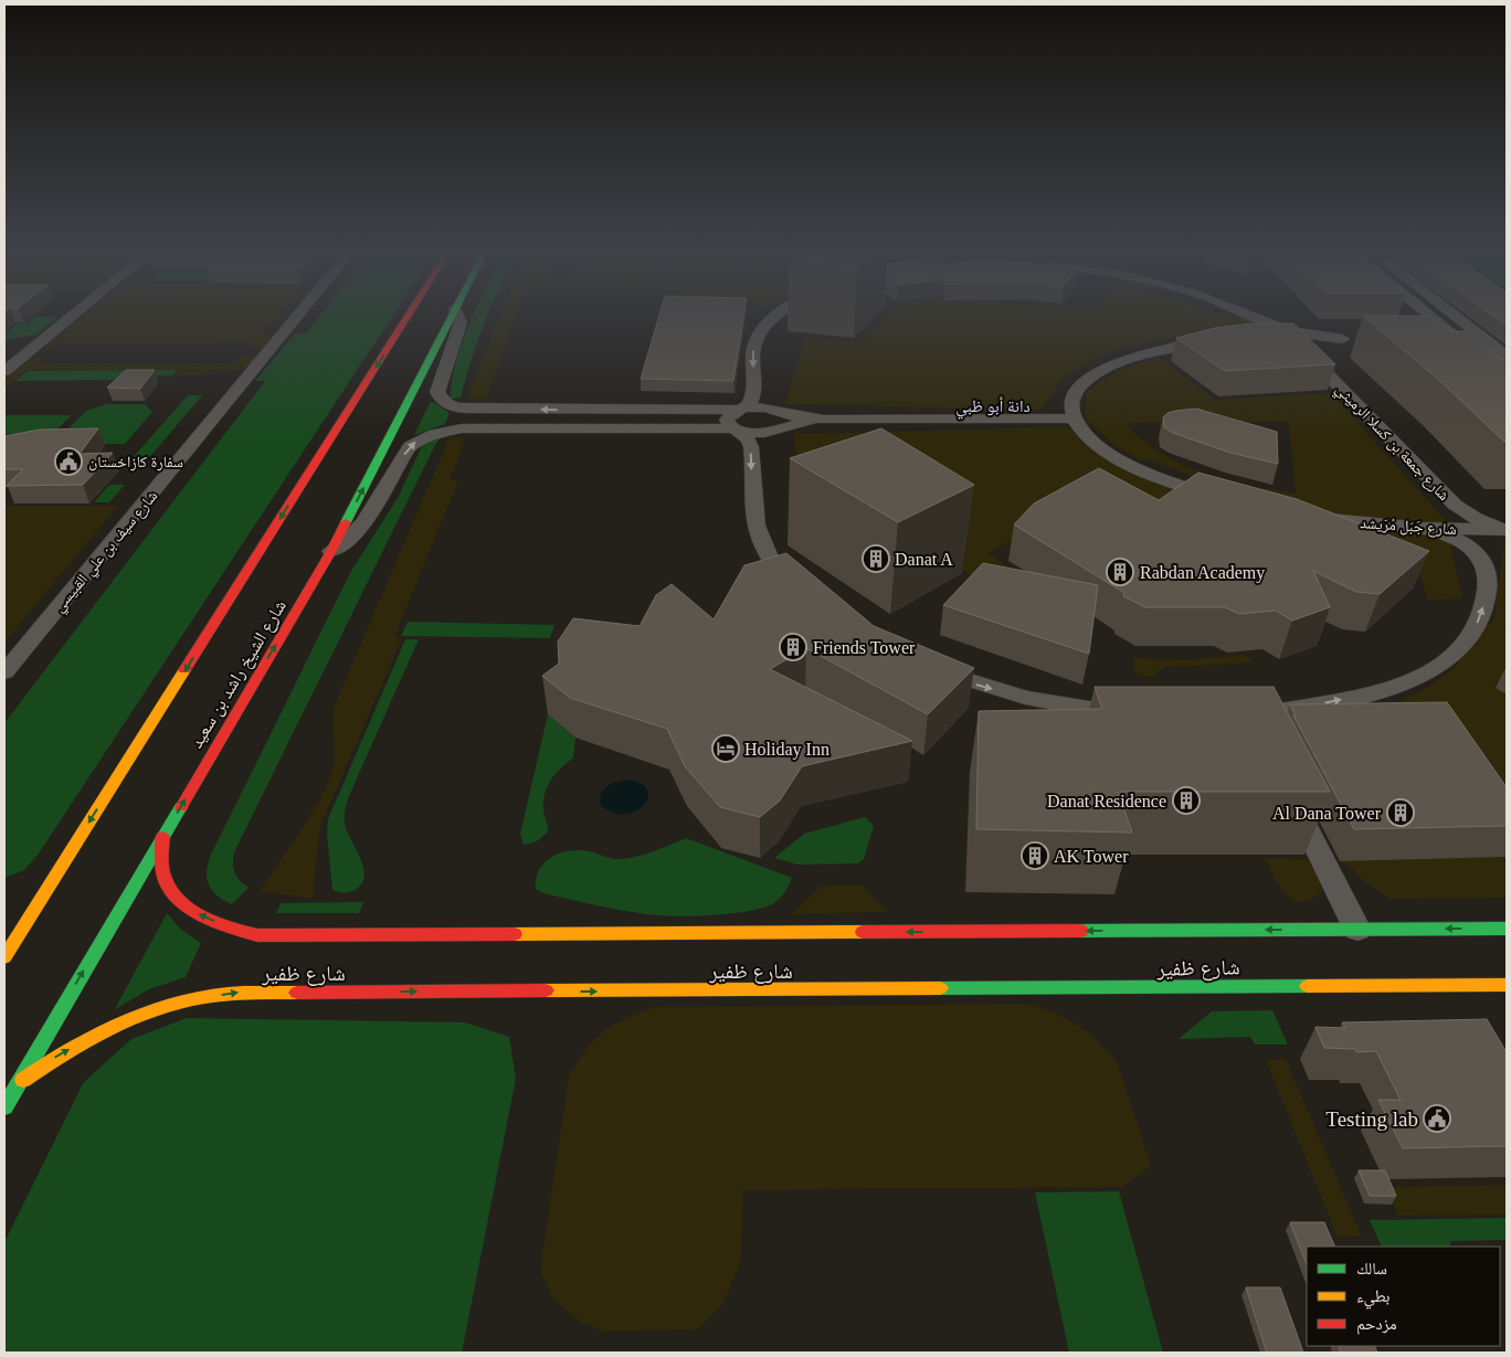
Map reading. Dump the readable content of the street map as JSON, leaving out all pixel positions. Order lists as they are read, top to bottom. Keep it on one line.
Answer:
{"streets":{"main road":["شارع الشيخ راشد بن سعيد","شارع ظفير"],"street":["شارع جمعة بن كسلا الرميثي","شارع جَبَل مُرَيشد","شارع سيف بن علي القبيسي"]},"crossings":[["شارع جمعة بن كسلا الرميثي","شارع جَبَل مُرَيشد"],["شارع الشيخ راشد بن سعيد","شارع ظفير"]],"districts":["دانة أبو ظبي"],"places":{"public building":["سفارة كازاخستان","Testing lab"],"building":["Danat A","Rabdan Academy","Friends Tower","Danat Residence","Al Dana Tower","AK Tower"],"hotel":["Holiday Inn"]},"legend":["سالك","بطيء","مزدحم"]}
